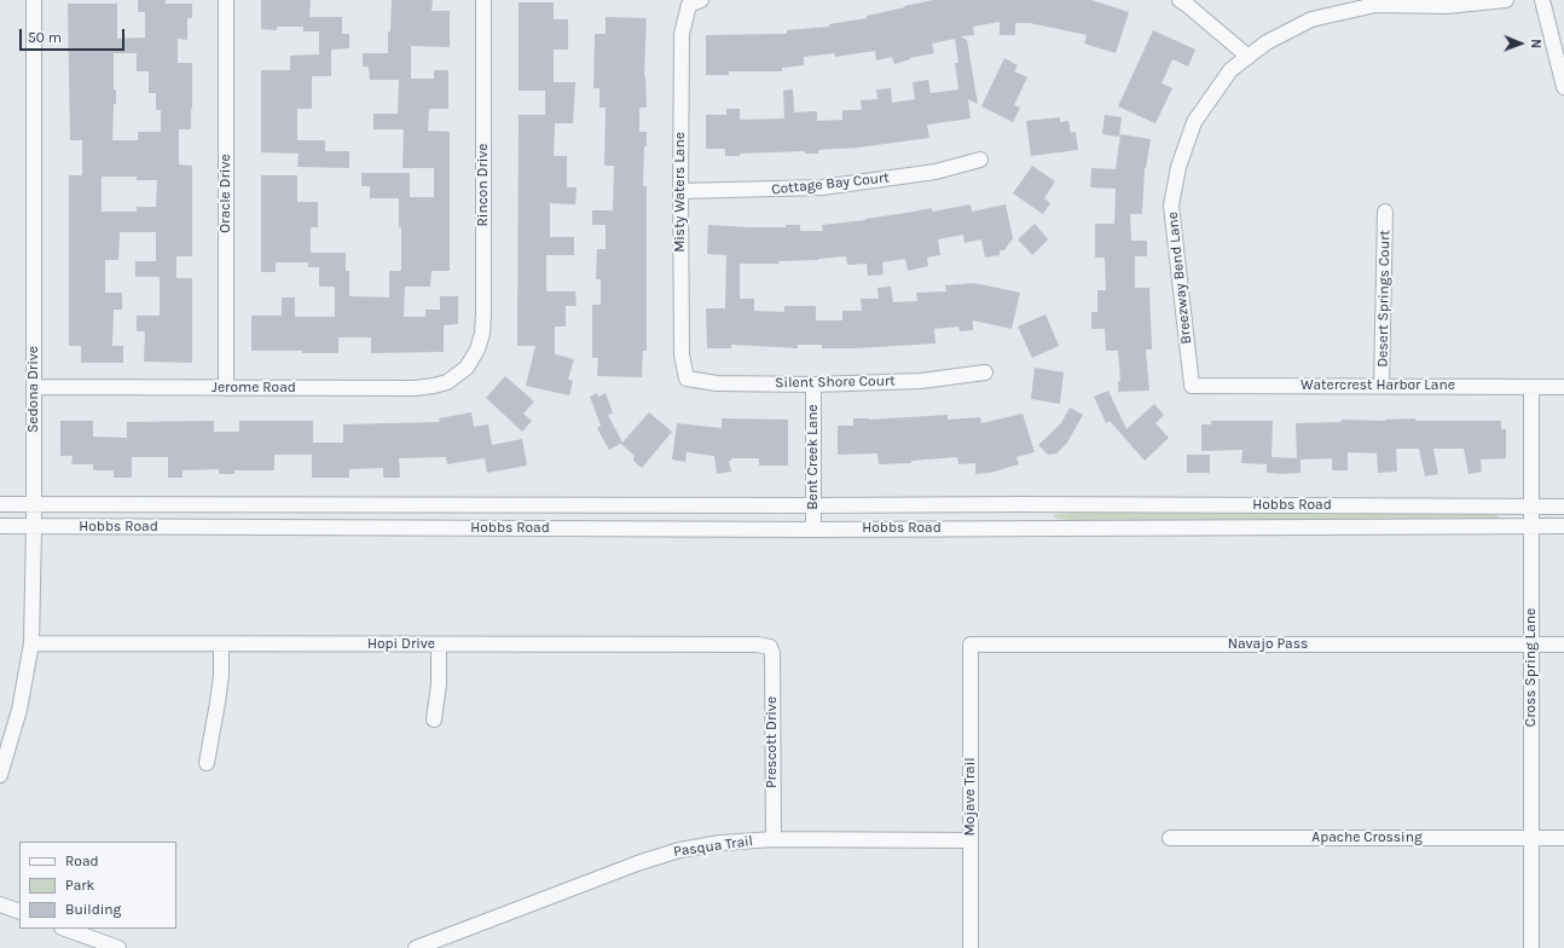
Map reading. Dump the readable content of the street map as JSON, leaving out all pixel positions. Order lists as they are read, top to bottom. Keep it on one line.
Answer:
{"streets":{"street":["Cottage Bay Court","Rincon Drive","Misty Waters Lane","Oracle Drive","Breezway Bend Lane","Desert Springs Court","Silent Shore Court","Watercrest Harbor Lane","Jerome Road","Sedona Drive","Bent Creek Lane","Hobbs Road","Hopi Drive","Navajo Pass","Cross Spring Lane","Prescott Drive","Mojave Trail","Apache Crossing","Pasqua Trail"]},"crossings":[["Cottage Bay Court","Misty Waters Lane"],["Rincon Drive","Jerome Road"],["Misty Waters Lane","Silent Shore Court"],["Oracle Drive","Jerome Road"],["Breezway Bend Lane","Watercrest Harbor Lane"],["Desert Springs Court","Watercrest Harbor Lane"],["Silent Shore Court","Bent Creek Lane"],["Watercrest Harbor Lane","Cross Spring Lane"],["Jerome Road","Sedona Drive"],["Sedona Drive","Hobbs Road"],["Sedona Drive","Hopi Drive"],["Bent Creek Lane","Hobbs Road"],["Hobbs Road","Cross Spring Lane"],["Hopi Drive","Prescott Drive"],["Navajo Pass","Cross Spring Lane"],["Navajo Pass","Mojave Trail"],["Cross Spring Lane","Apache Crossing"],["Prescott Drive","Pasqua Trail"],["Mojave Trail","Pasqua Trail"]],"legend":["Road","Park","Building"],"scale_bar":"50 m","north":"right"}
